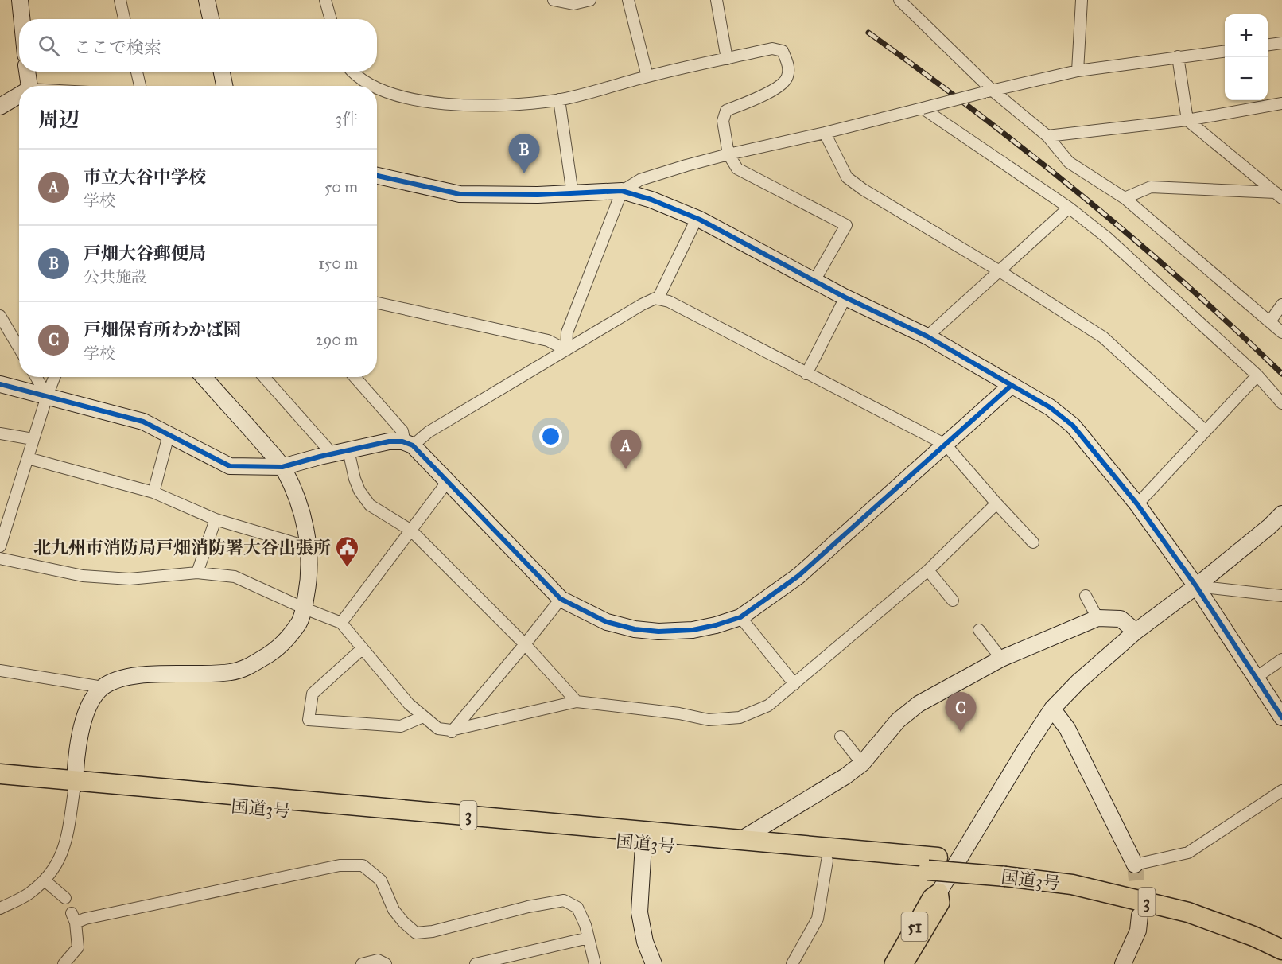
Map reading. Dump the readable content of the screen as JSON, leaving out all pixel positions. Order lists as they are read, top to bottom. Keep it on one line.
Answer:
{"streets":{"highway":["国道3号","3"],"main road":["51"]},"places":{"public building":["北九州市消防局戸畑消防署大谷出張所"]},"page":{"map_buttons":["+","−"],"search":"ここで検索","heading":["周辺","3件"],"pins":["B","A","C"],"list":[{"mark":"A","name":"市立大谷中学校","note":"学校","value":"50 m"},{"mark":"B","name":"戸畑大谷郵便局","note":"公共施設","value":"150 m"},{"mark":"C","name":"戸畑保育所わかば園","note":"学校","value":"290 m"}]}}
